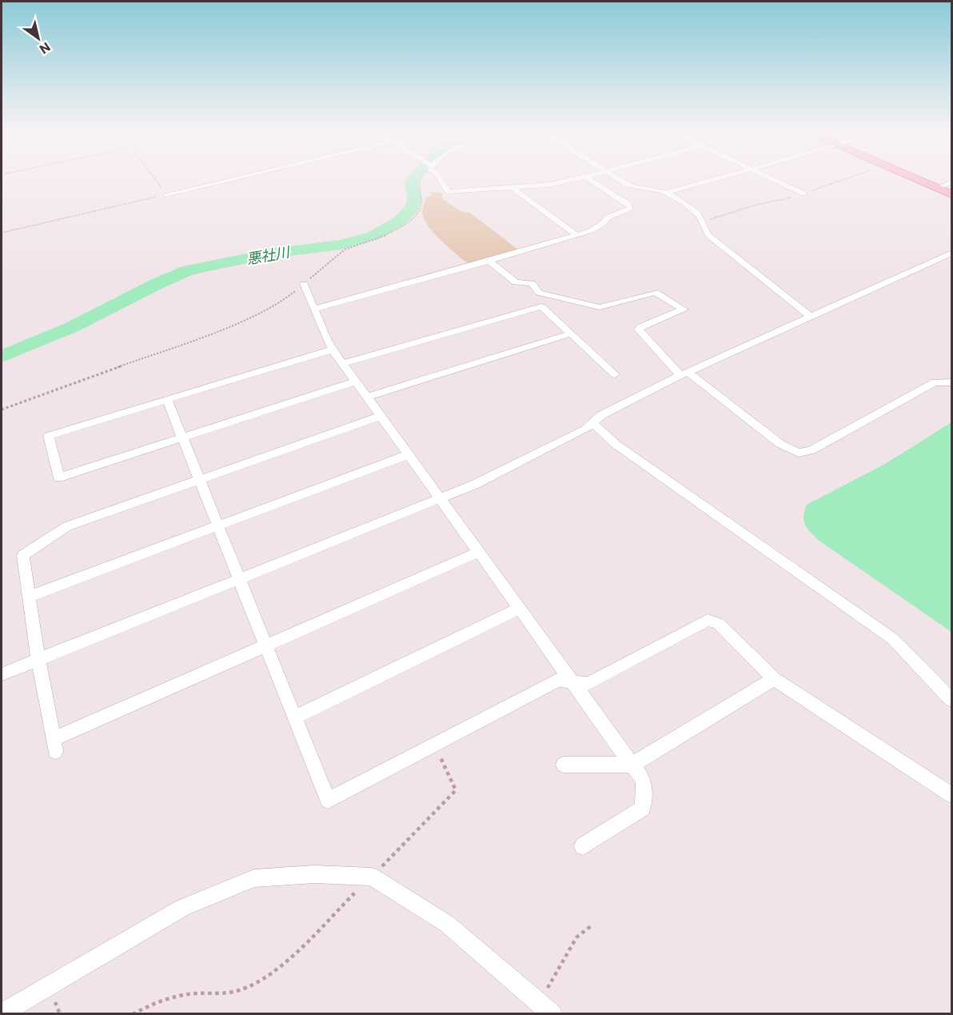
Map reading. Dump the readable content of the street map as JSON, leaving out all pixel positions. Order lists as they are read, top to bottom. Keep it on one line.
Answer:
{"water":["悪社川"],"north":"bottom right"}
